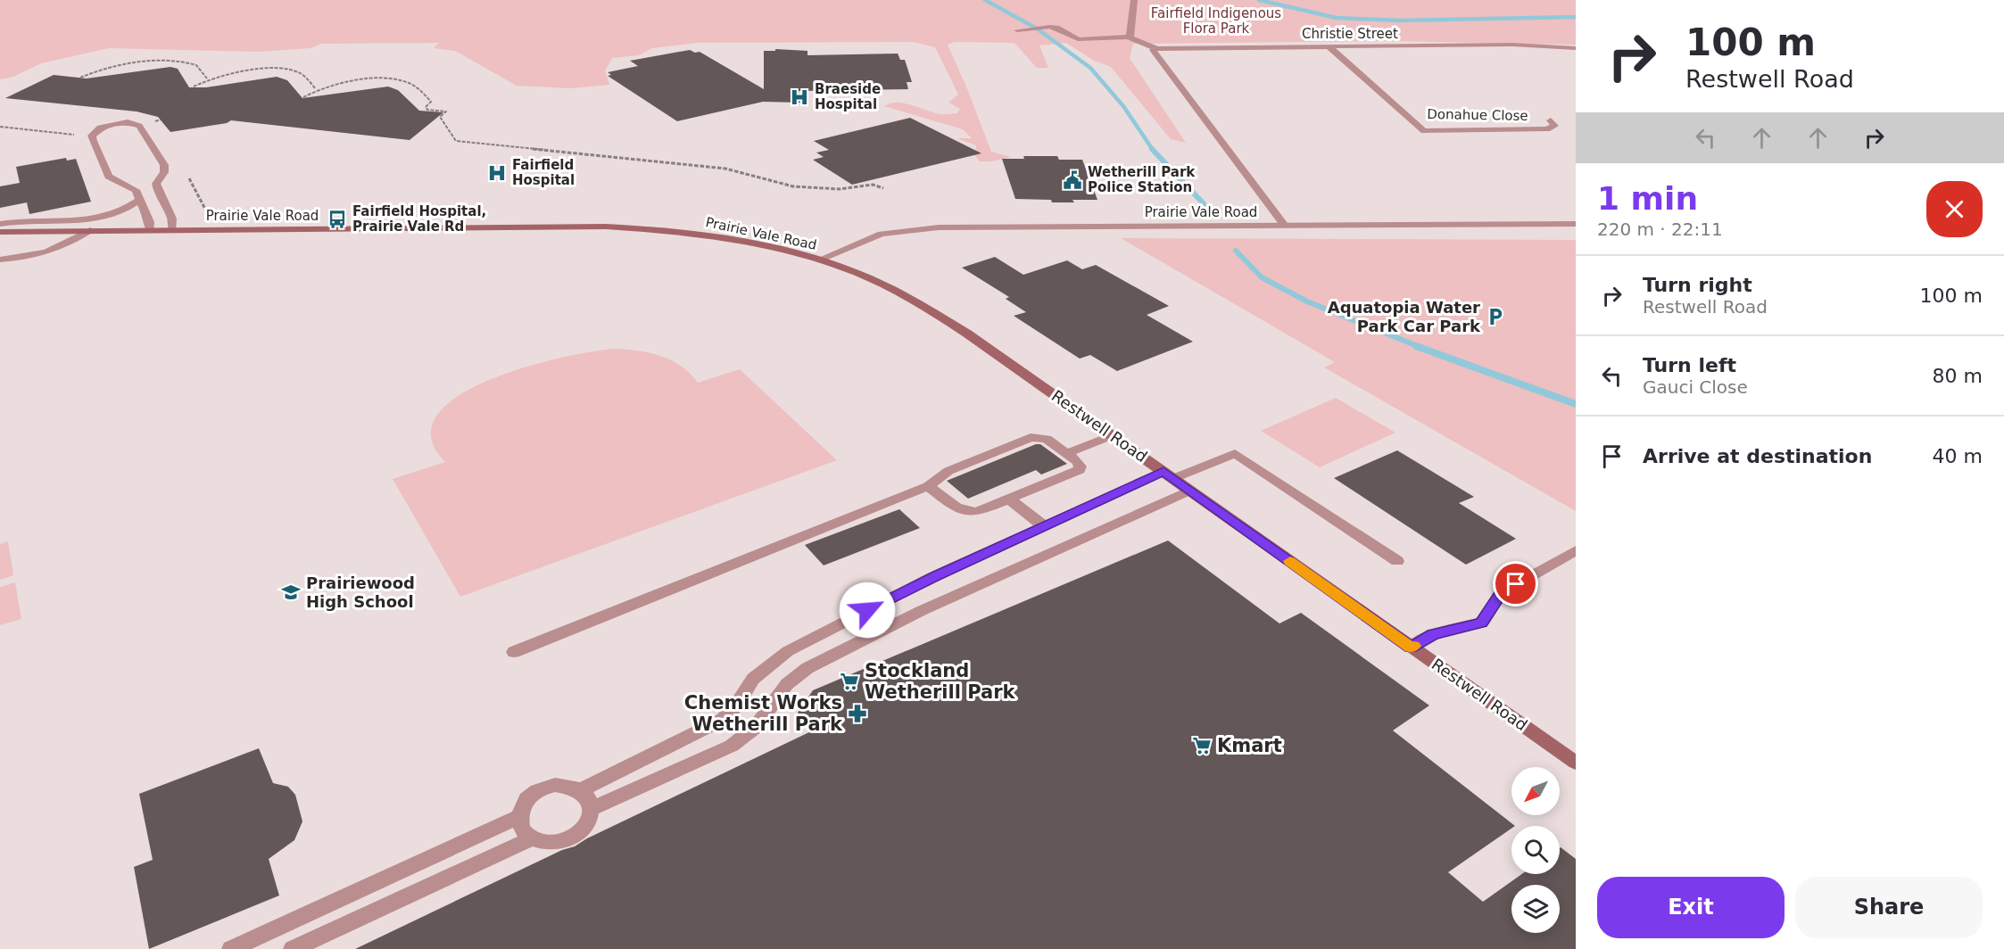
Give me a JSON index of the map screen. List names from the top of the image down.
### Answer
{
  "streets": {
    "main road": ["Prairie Vale Road", "Restwell Road"],
    "street": ["Christie Street", "Donahue Close"]
  },
  "crossings": [
    ["Christie Street", "Donahue Close"],
    ["Prairie Vale Road", "Restwell Road"]
  ],
  "parks": ["Fairfield Indigenous Flora Park"],
  "places": {
    "hospital": ["Braeside Hospital", "Fairfield Hospital"],
    "public building": ["Wetherill Park Police Station"],
    "bus stop": ["Fairfield Hospital, Prairie Vale Rd"],
    "parking": ["Aquatopia Water Park Car Park"],
    "school or university": ["Prairiewood High School"],
    "supermarket": ["Stockland Wetherill Park", "Kmart"],
    "pharmacy": ["Chemist Works Wetherill Park"]
  },
  "north": "bottom left",
  "page": {
    "turn": ["100 m", "Restwell Road"],
    "heading": ["1 min", "220 m · 22:11"],
    "list": [
      {
        "name": "Turn right",
        "note": "Restwell Road",
        "value": "100 m"
      },
      {
        "name": "Turn left",
        "note": "Gauci Close",
        "value": "80 m"
      },
      {
        "name": "Arrive at destination",
        "value": "40 m"
      }
    ],
    "buttons": ["Exit", "Share"]
  }
}
